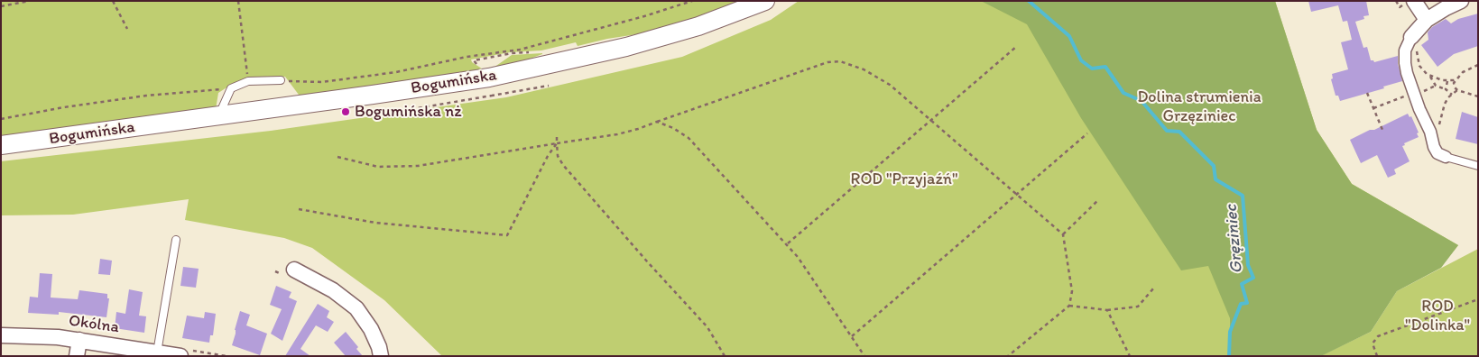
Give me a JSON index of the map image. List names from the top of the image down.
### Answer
{
  "streets": {
    "street": ["Bogumińska", "Okólna"]
  },
  "water": ["Gręziniec"],
  "parks": ["Dolina strumienia Grzęziniec", "ROD \"Przyjaźń\"", "ROD \"Dolinka\""],
  "places": ["Bogumińska nż"]
}
